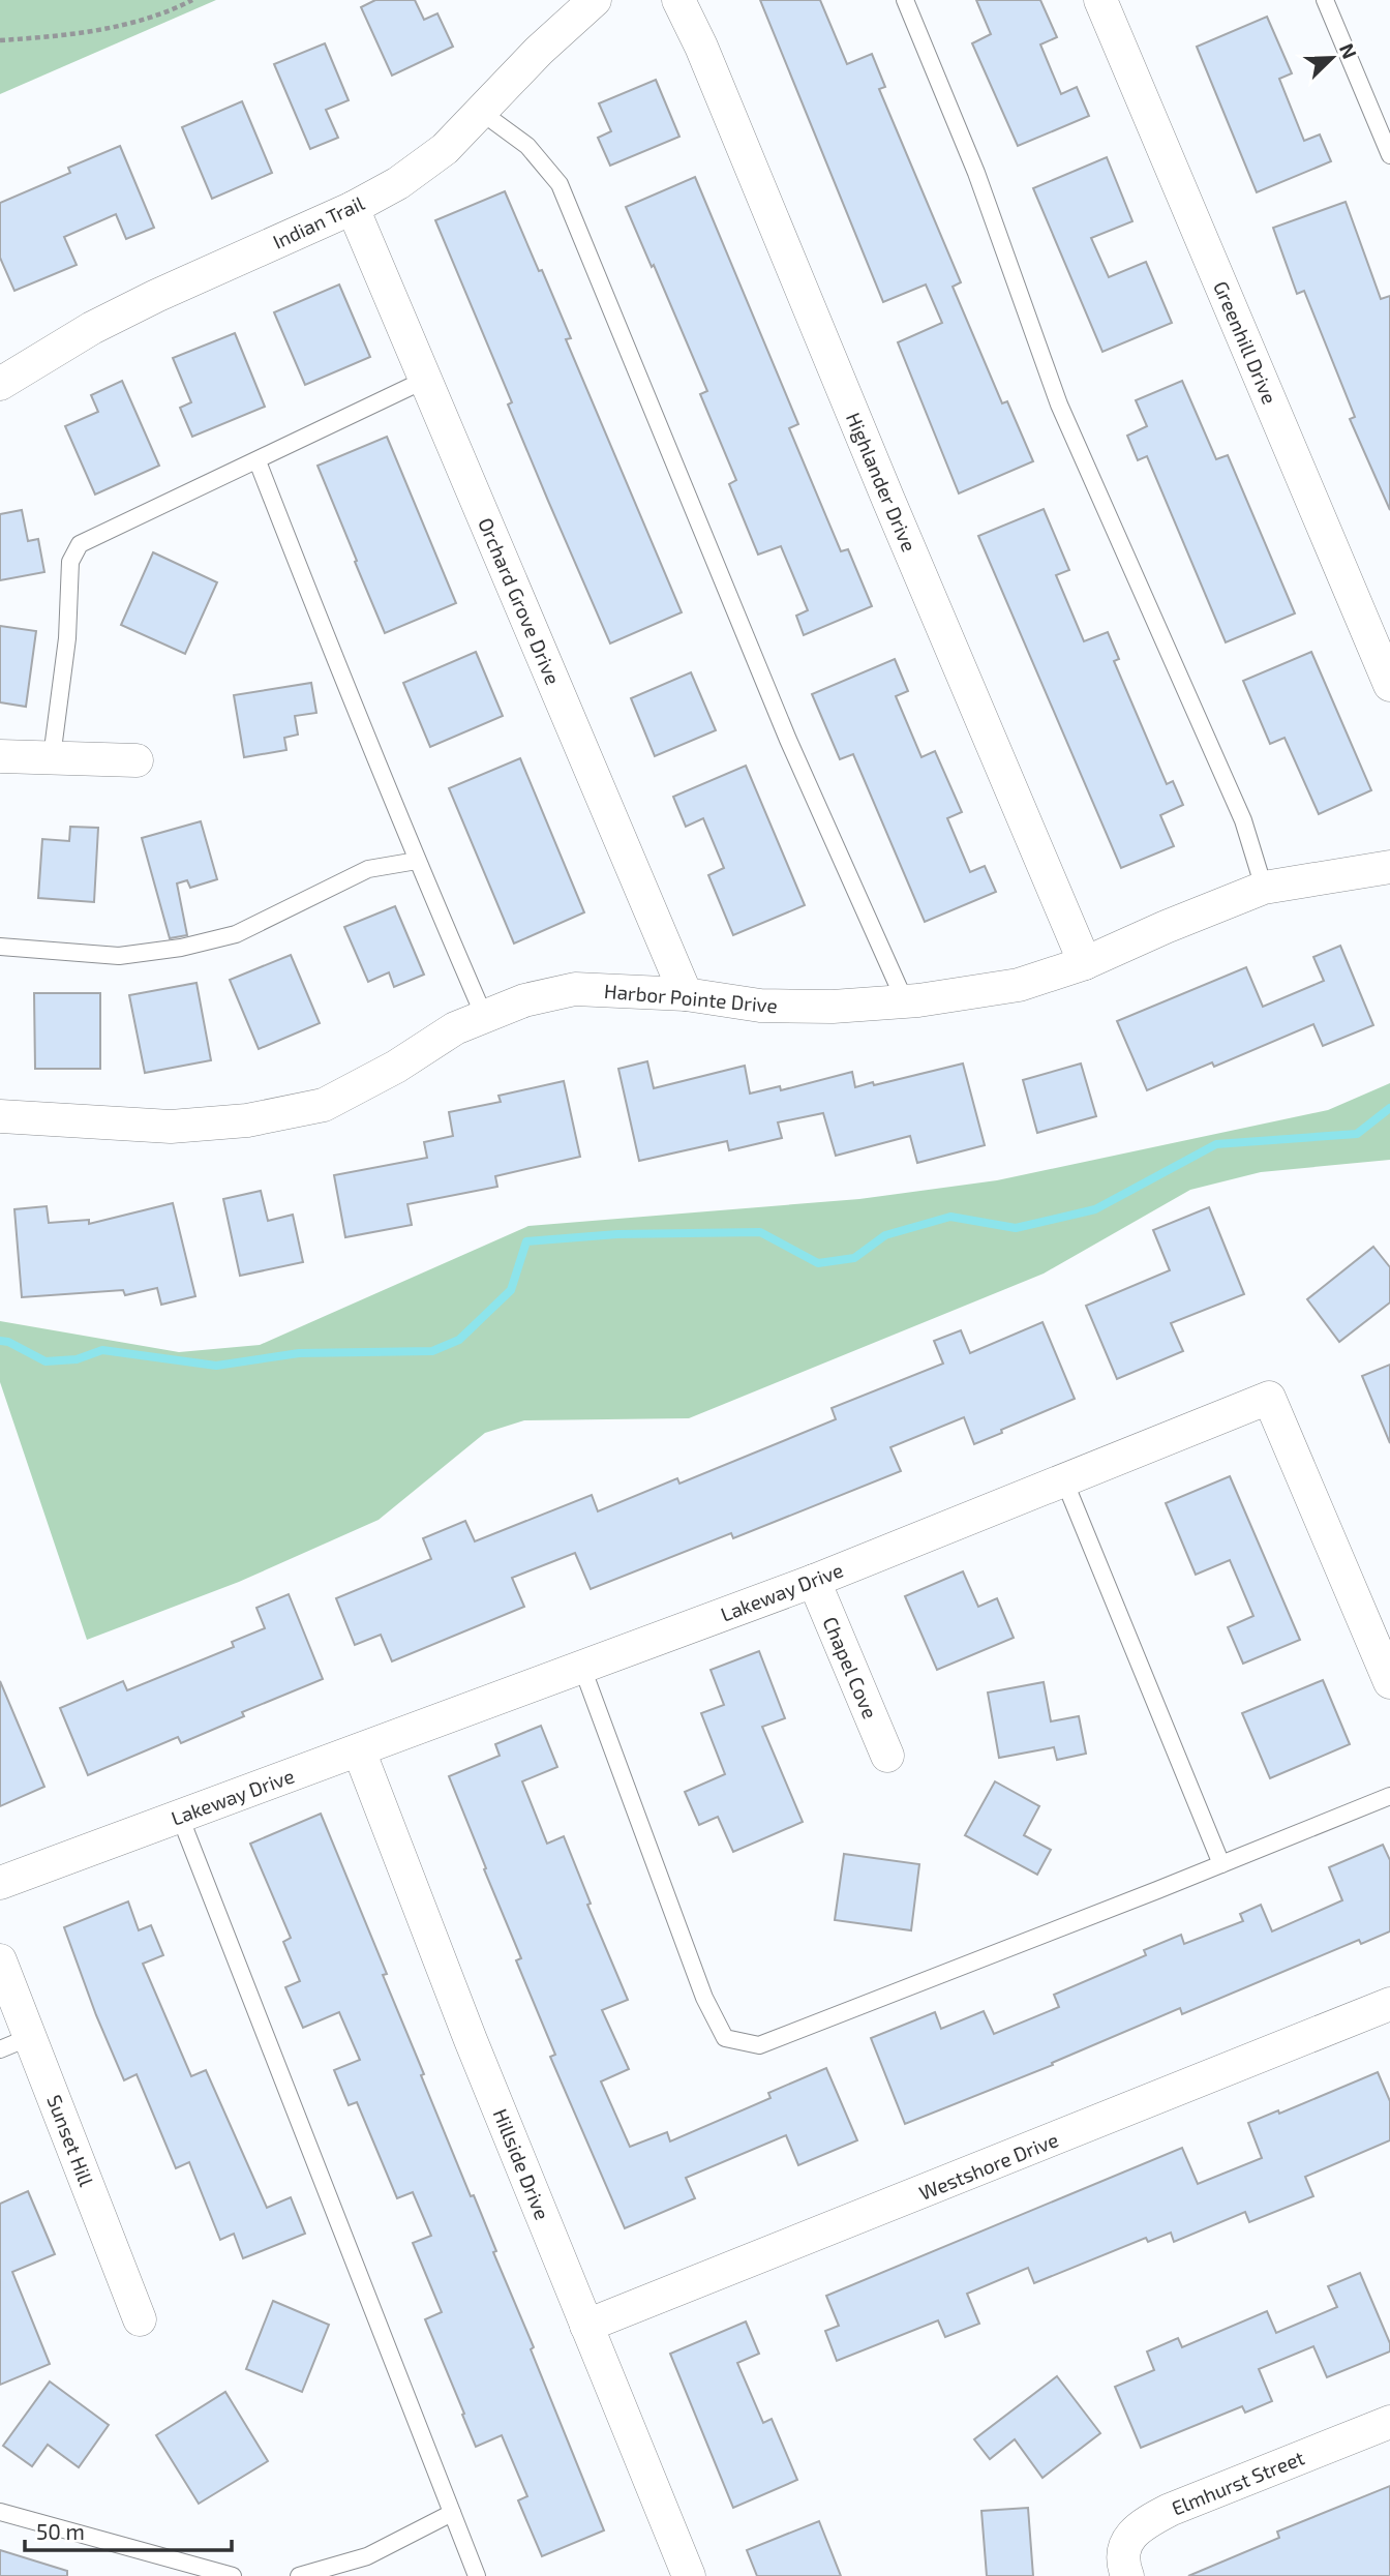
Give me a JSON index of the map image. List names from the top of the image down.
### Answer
{
  "streets": {
    "street": [
      "Indian Trail",
      "Greenhill Drive",
      "Highlander Drive",
      "Orchard Grove Drive",
      "Harbor Pointe Drive",
      "Lakeway Drive",
      "Chapel Cove",
      "Sunset Hill",
      "Hillside Drive",
      "Westshore Drive",
      "Elmhurst Street"
    ]
  },
  "crossings": [
    ["Indian Trail", "Orchard Grove Drive"],
    ["Highlander Drive", "Harbor Pointe Drive"],
    ["Orchard Grove Drive", "Harbor Pointe Drive"],
    ["Lakeway Drive", "Chapel Cove"],
    ["Lakeway Drive", "Hillside Drive"],
    ["Hillside Drive", "Westshore Drive"]
  ],
  "scale_bar": "50 m",
  "north": "top right"
}
